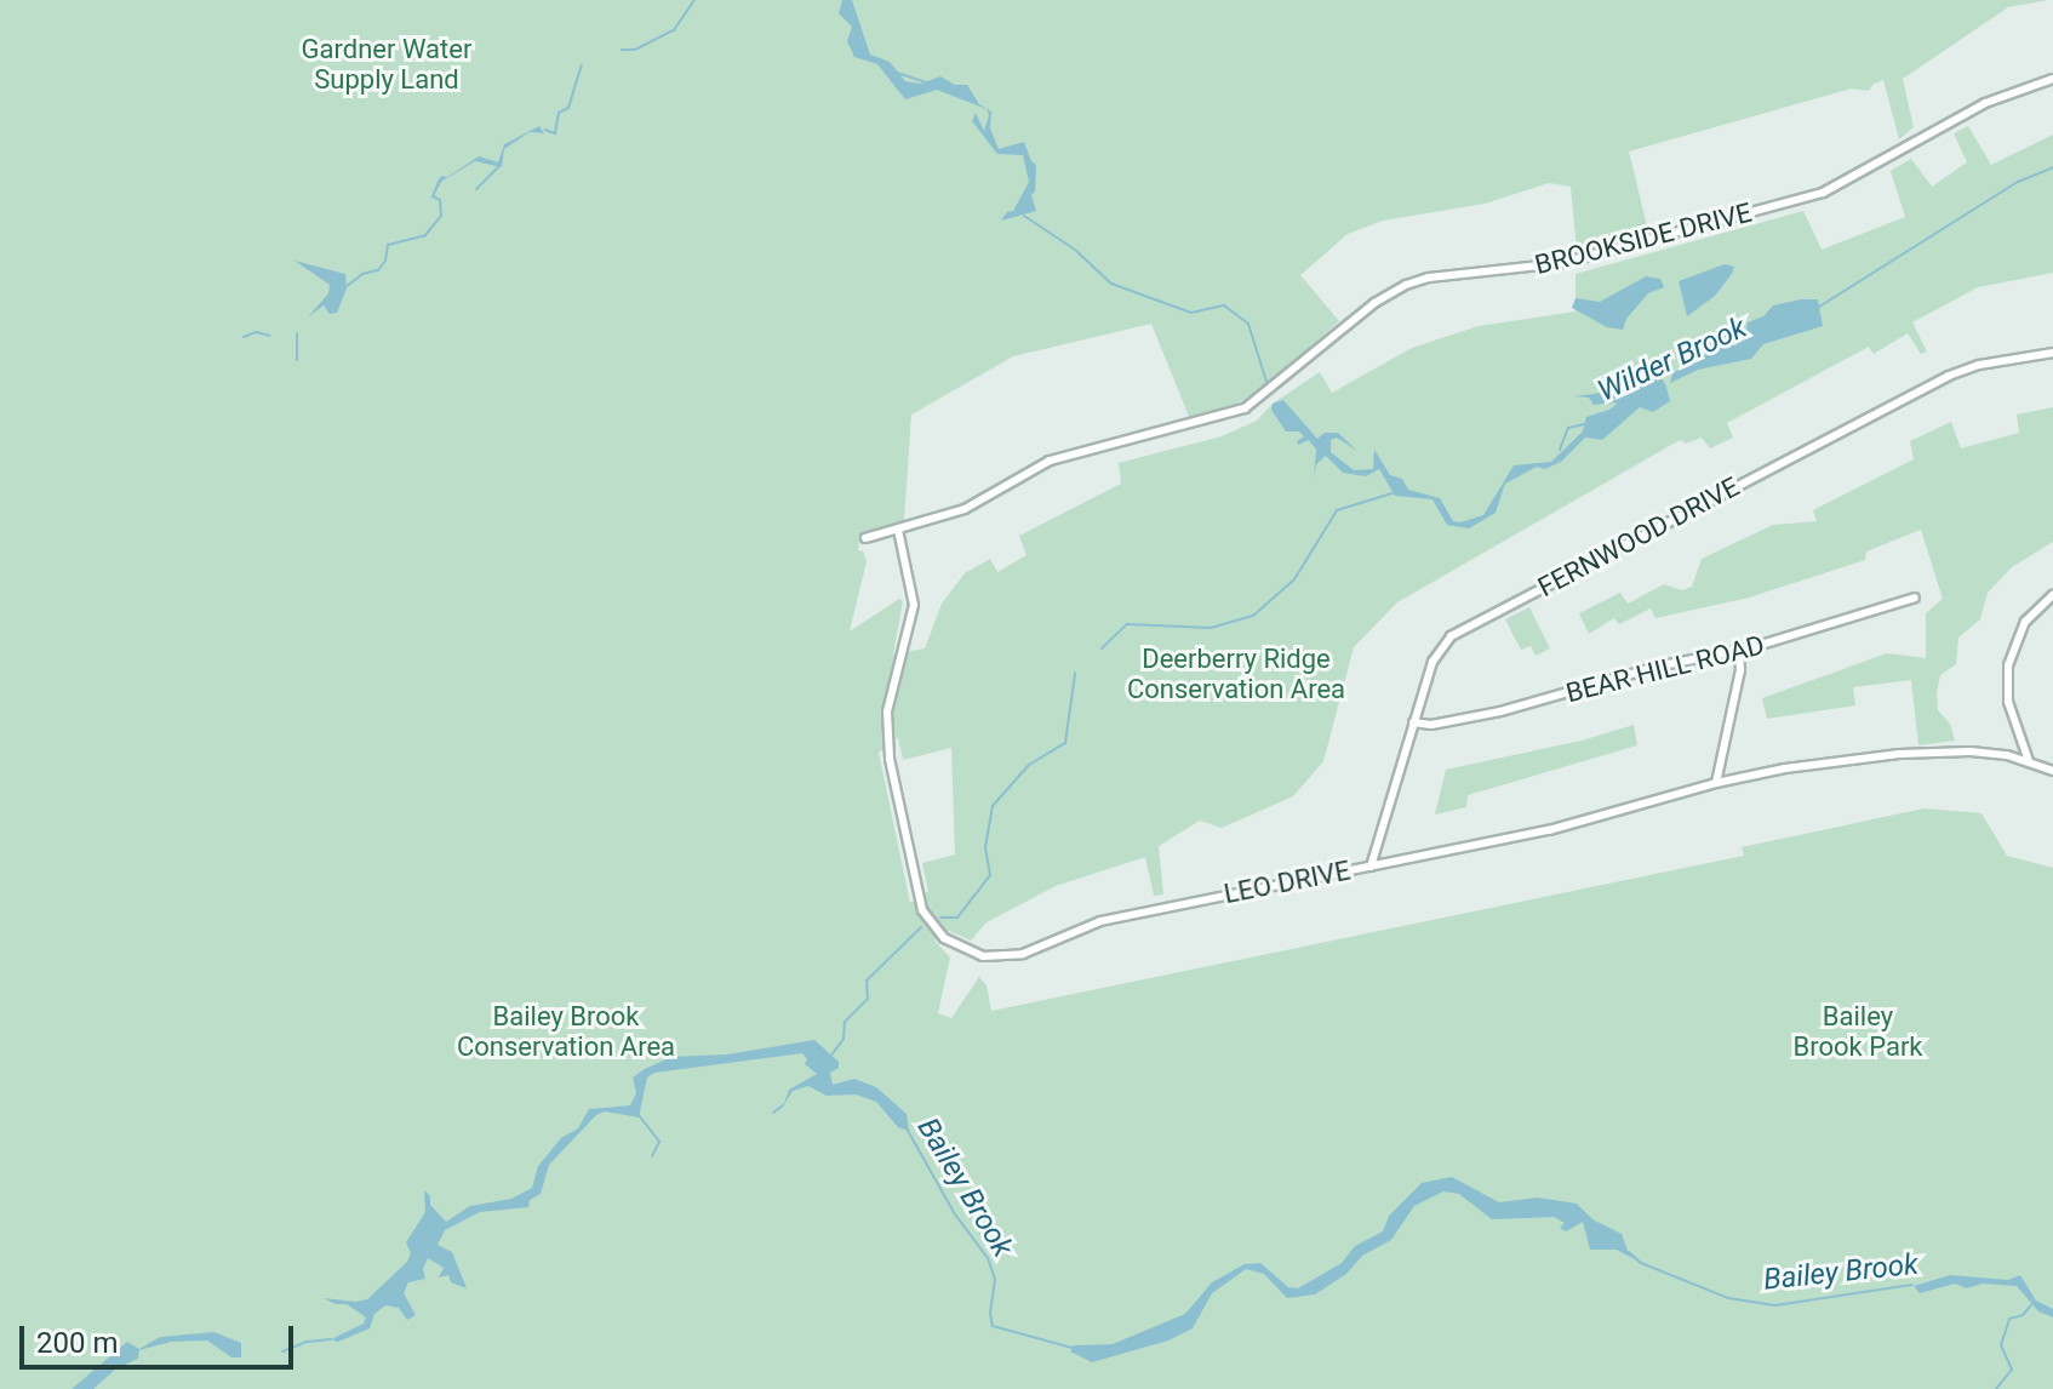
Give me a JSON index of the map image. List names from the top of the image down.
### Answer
{
  "streets": {
    "street": [
      "BROOKSIDE DRIVE",
      "FERNWOOD DRIVE",
      "BEAR HILL ROAD",
      "LEO DRIVE"
    ]
  },
  "crossings": [
    ["BROOKSIDE DRIVE", "LEO DRIVE"],
    ["FERNWOOD DRIVE", "BEAR HILL ROAD"],
    ["FERNWOOD DRIVE", "LEO DRIVE"]
  ],
  "water": ["Wilder Brook", "Bailey Brook"],
  "parks": [
    "Gardner Water Supply Land",
    "Deerberry Ridge Conservation Area",
    "Bailey Brook Conservation Area",
    "Bailey Brook Park"
  ],
  "scale_bar": "200 m"
}
